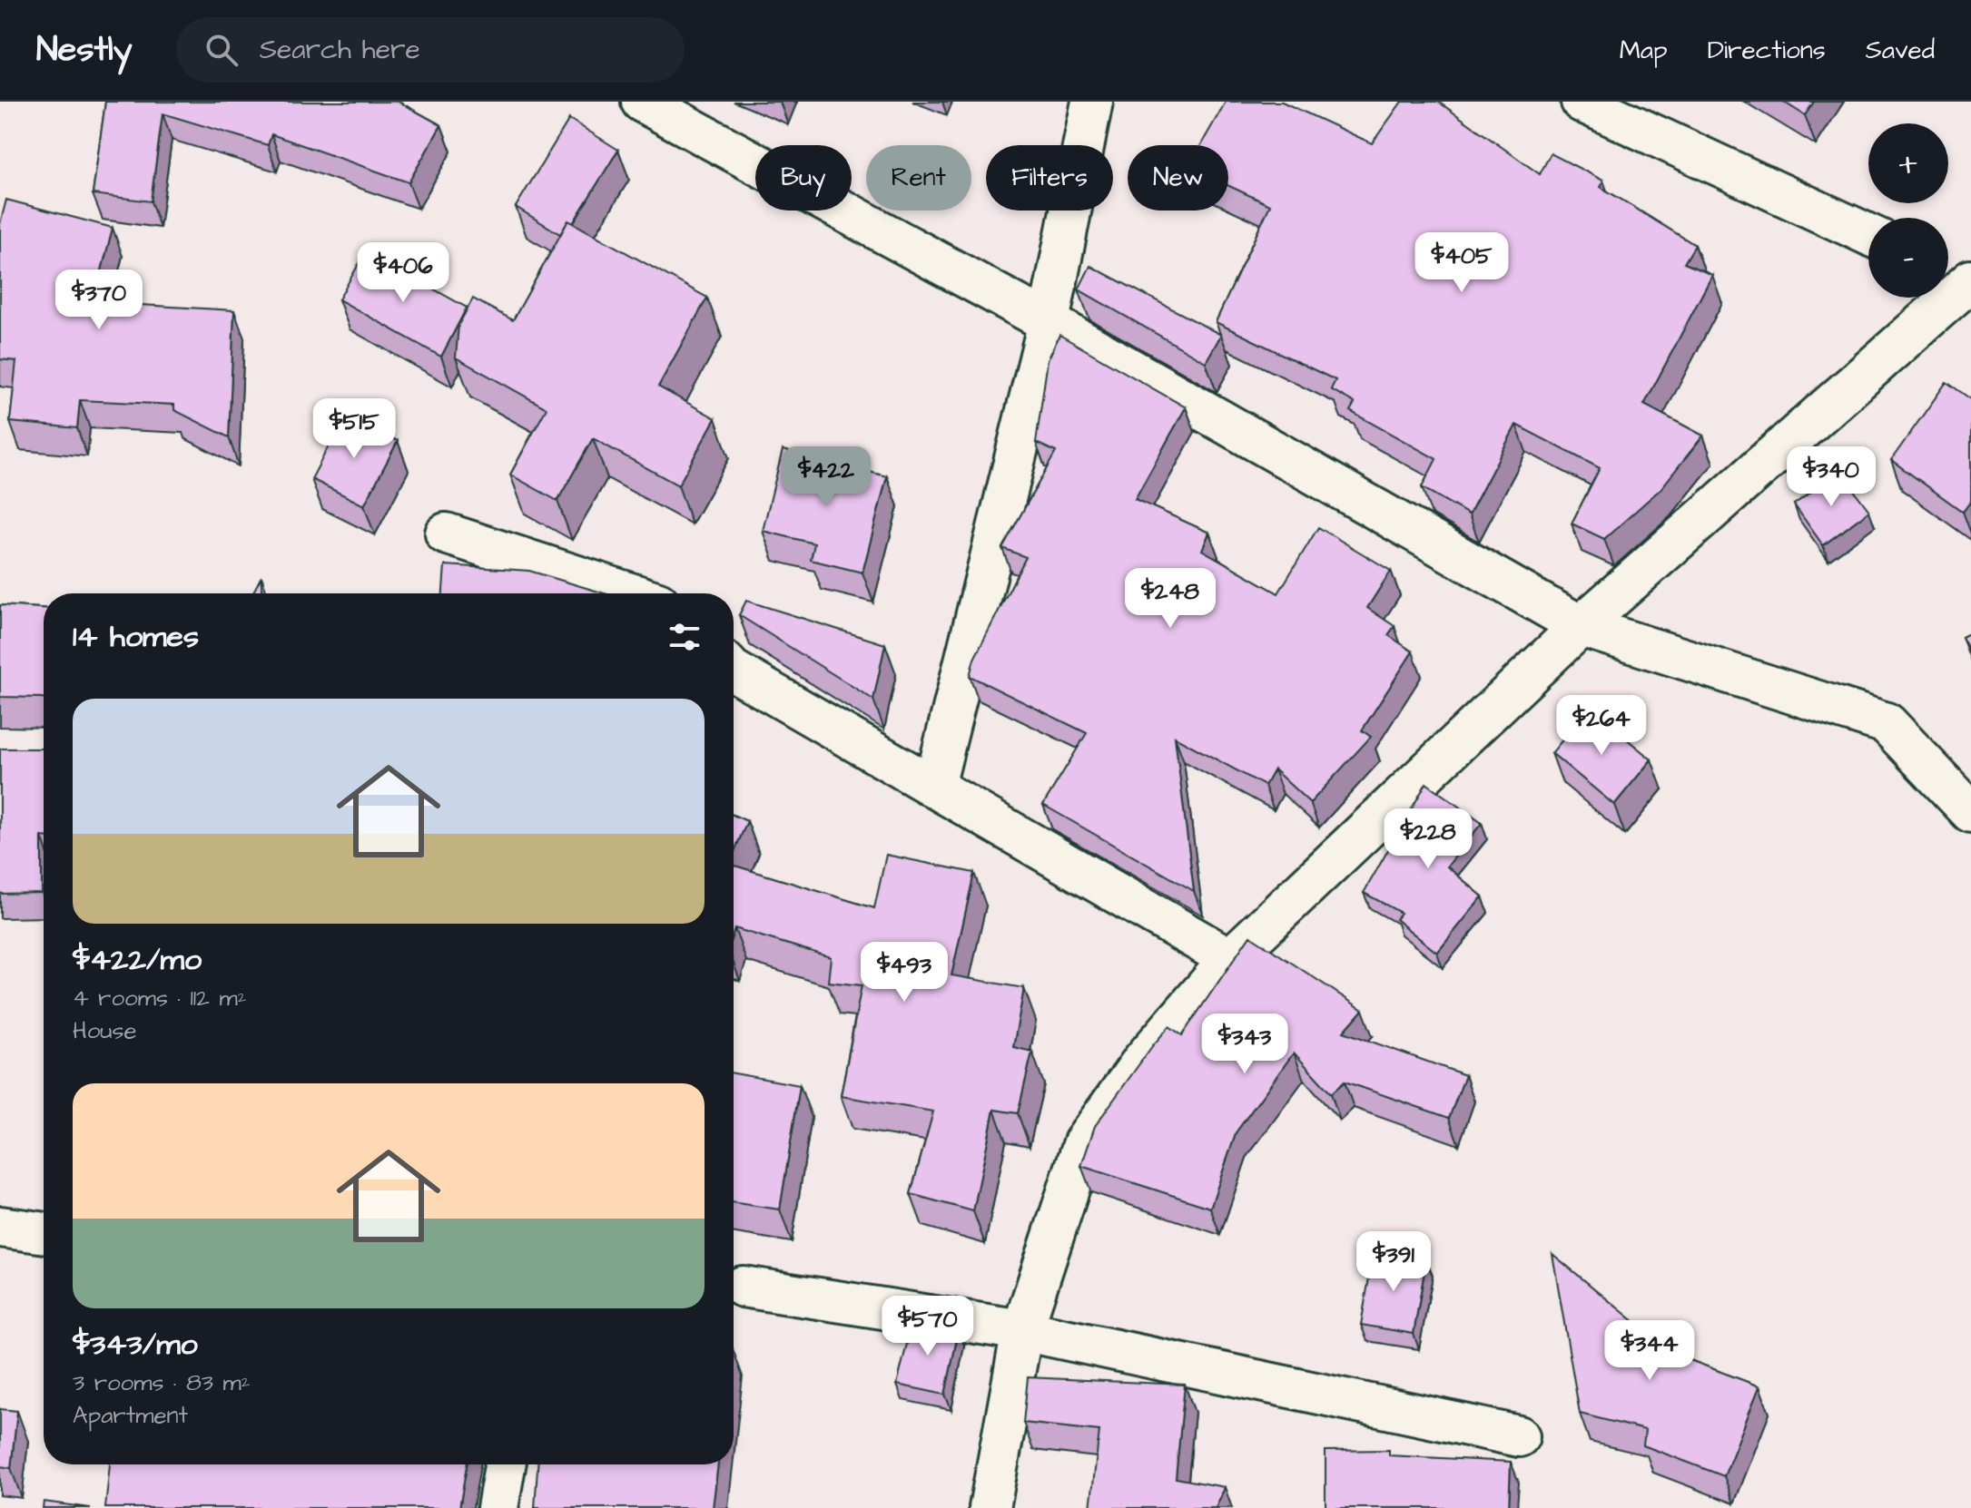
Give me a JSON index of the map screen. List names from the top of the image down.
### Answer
{
  "page": {
    "header": "Nestly",
    "search": "Search here",
    "nav": ["Map", "Directions", "Saved"],
    "map_buttons": ["+", "−"],
    "chip": [
      "Buy",
      "Rent",
      "Filters",
      "New"
    ],
    "price": [
      "$405",
      "$406",
      "$370",
      "$515",
      "$422",
      "$340",
      "$248",
      "$264",
      "$228",
      "$493",
      "$343",
      "$391",
      "$570",
      "$344"
    ],
    "heading": "14 homes",
    "list": [
      {
        "name": "$422/mo",
        "note": "4 rooms · 112 m² · House"
      },
      {
        "name": "$343/mo",
        "note": "3 rooms · 83 m² · Apartment"
      }
    ]
  }
}
